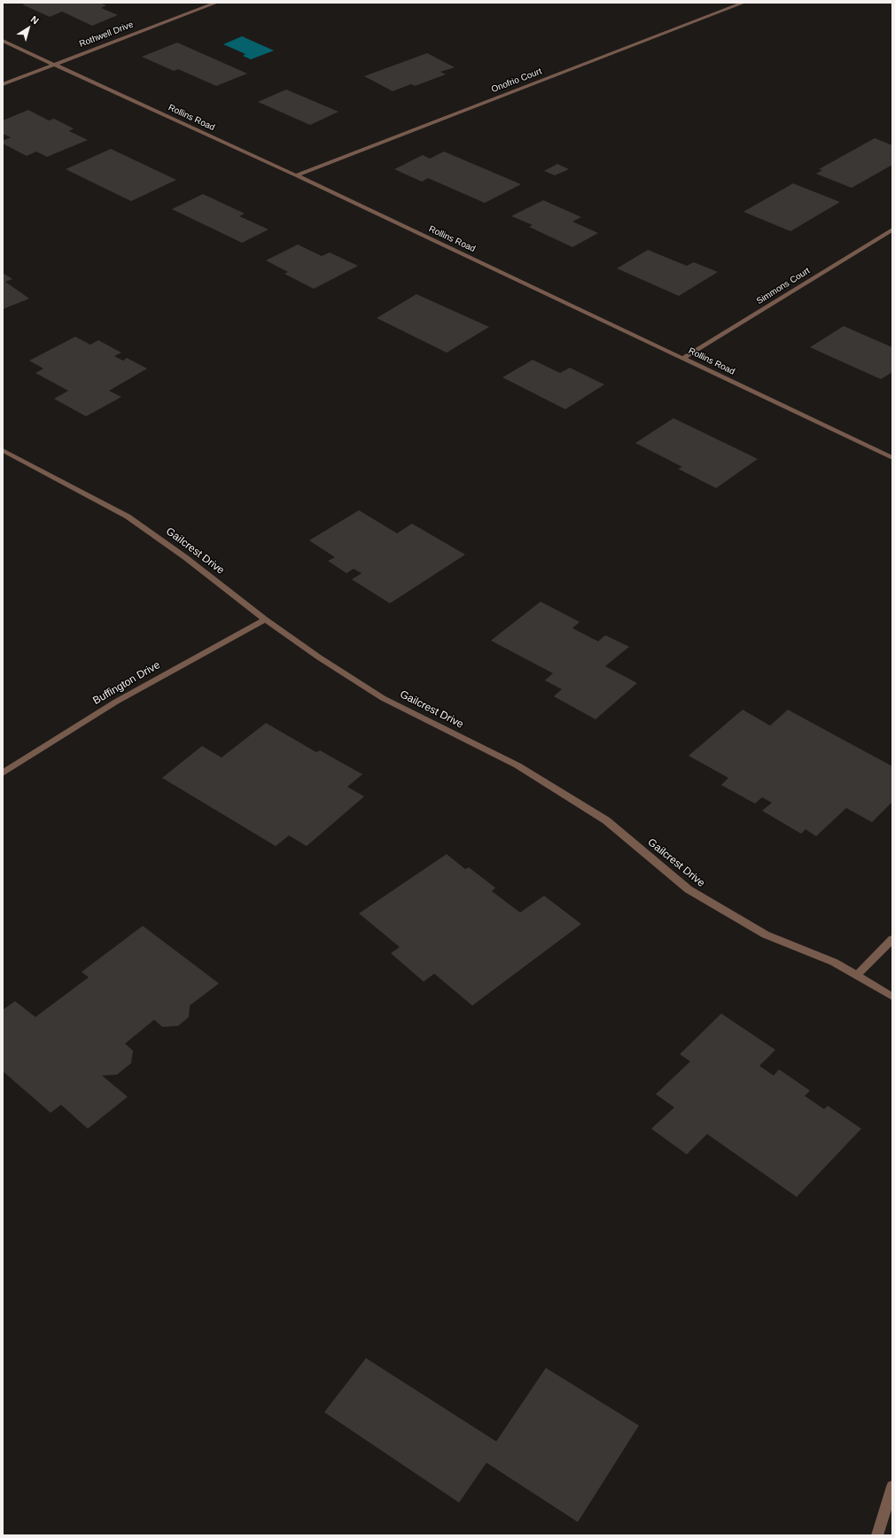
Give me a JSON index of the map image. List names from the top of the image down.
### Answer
{
  "streets": {
    "street": [
      "Rothwell Drive",
      "Onofrio Court",
      "Rollins Road",
      "Simmons Court",
      "Gailcrest Drive",
      "Buffington Drive"
    ]
  },
  "crossings": [
    ["Rothwell Drive", "Rollins Road"],
    ["Onofrio Court", "Rollins Road"],
    ["Rollins Road", "Simmons Court"],
    ["Gailcrest Drive", "Buffington Drive"]
  ],
  "north": "top right"
}
